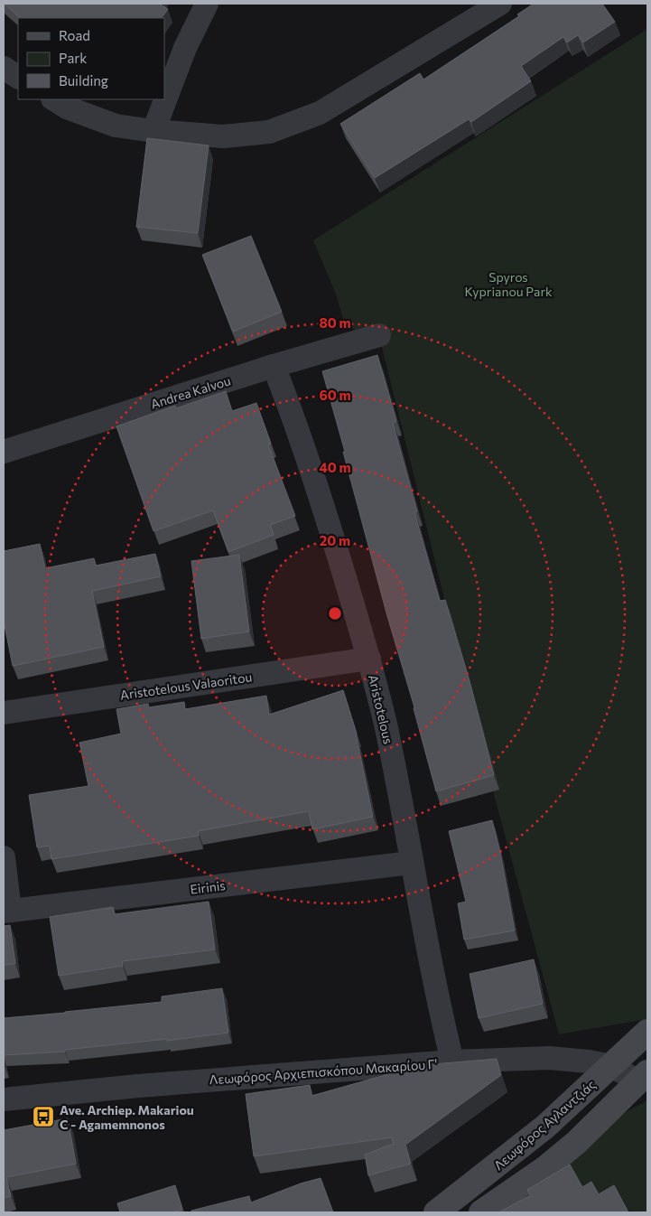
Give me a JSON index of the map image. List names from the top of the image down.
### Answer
{
  "streets": {
    "main road": ["Λεωφόρος Αγλαντζιάς"],
    "street": [
      "Andrea Kalvou",
      "Aristotelous Valaoritou",
      "Aristotelous",
      "Eirinis",
      "Λεωφόρος Αρχιεπισκόπου Μακαρίου Γ'"
    ]
  },
  "crossings": [
    ["Andrea Kalvou", "Aristotelous"],
    ["Aristotelous Valaoritou", "Aristotelous"],
    ["Aristotelous", "Eirinis"],
    ["Aristotelous", "Λεωφόρος Αρχιεπισκόπου Μακαρίου Γ'"],
    ["Λεωφόρος Αρχιεπισκόπου Μακαρίου Γ'", "Λεωφόρος Αγλαντζιάς"]
  ],
  "parks": ["Spyros Kyprianou Park"],
  "places": {
    "bus stop": ["Ave. Archiep. Makariou C - Agamemnonos"]
  },
  "legend": ["Road", "Park", "Building"],
  "rings": [
    "80 m",
    "60 m",
    "40 m",
    "20 m"
  ]
}
